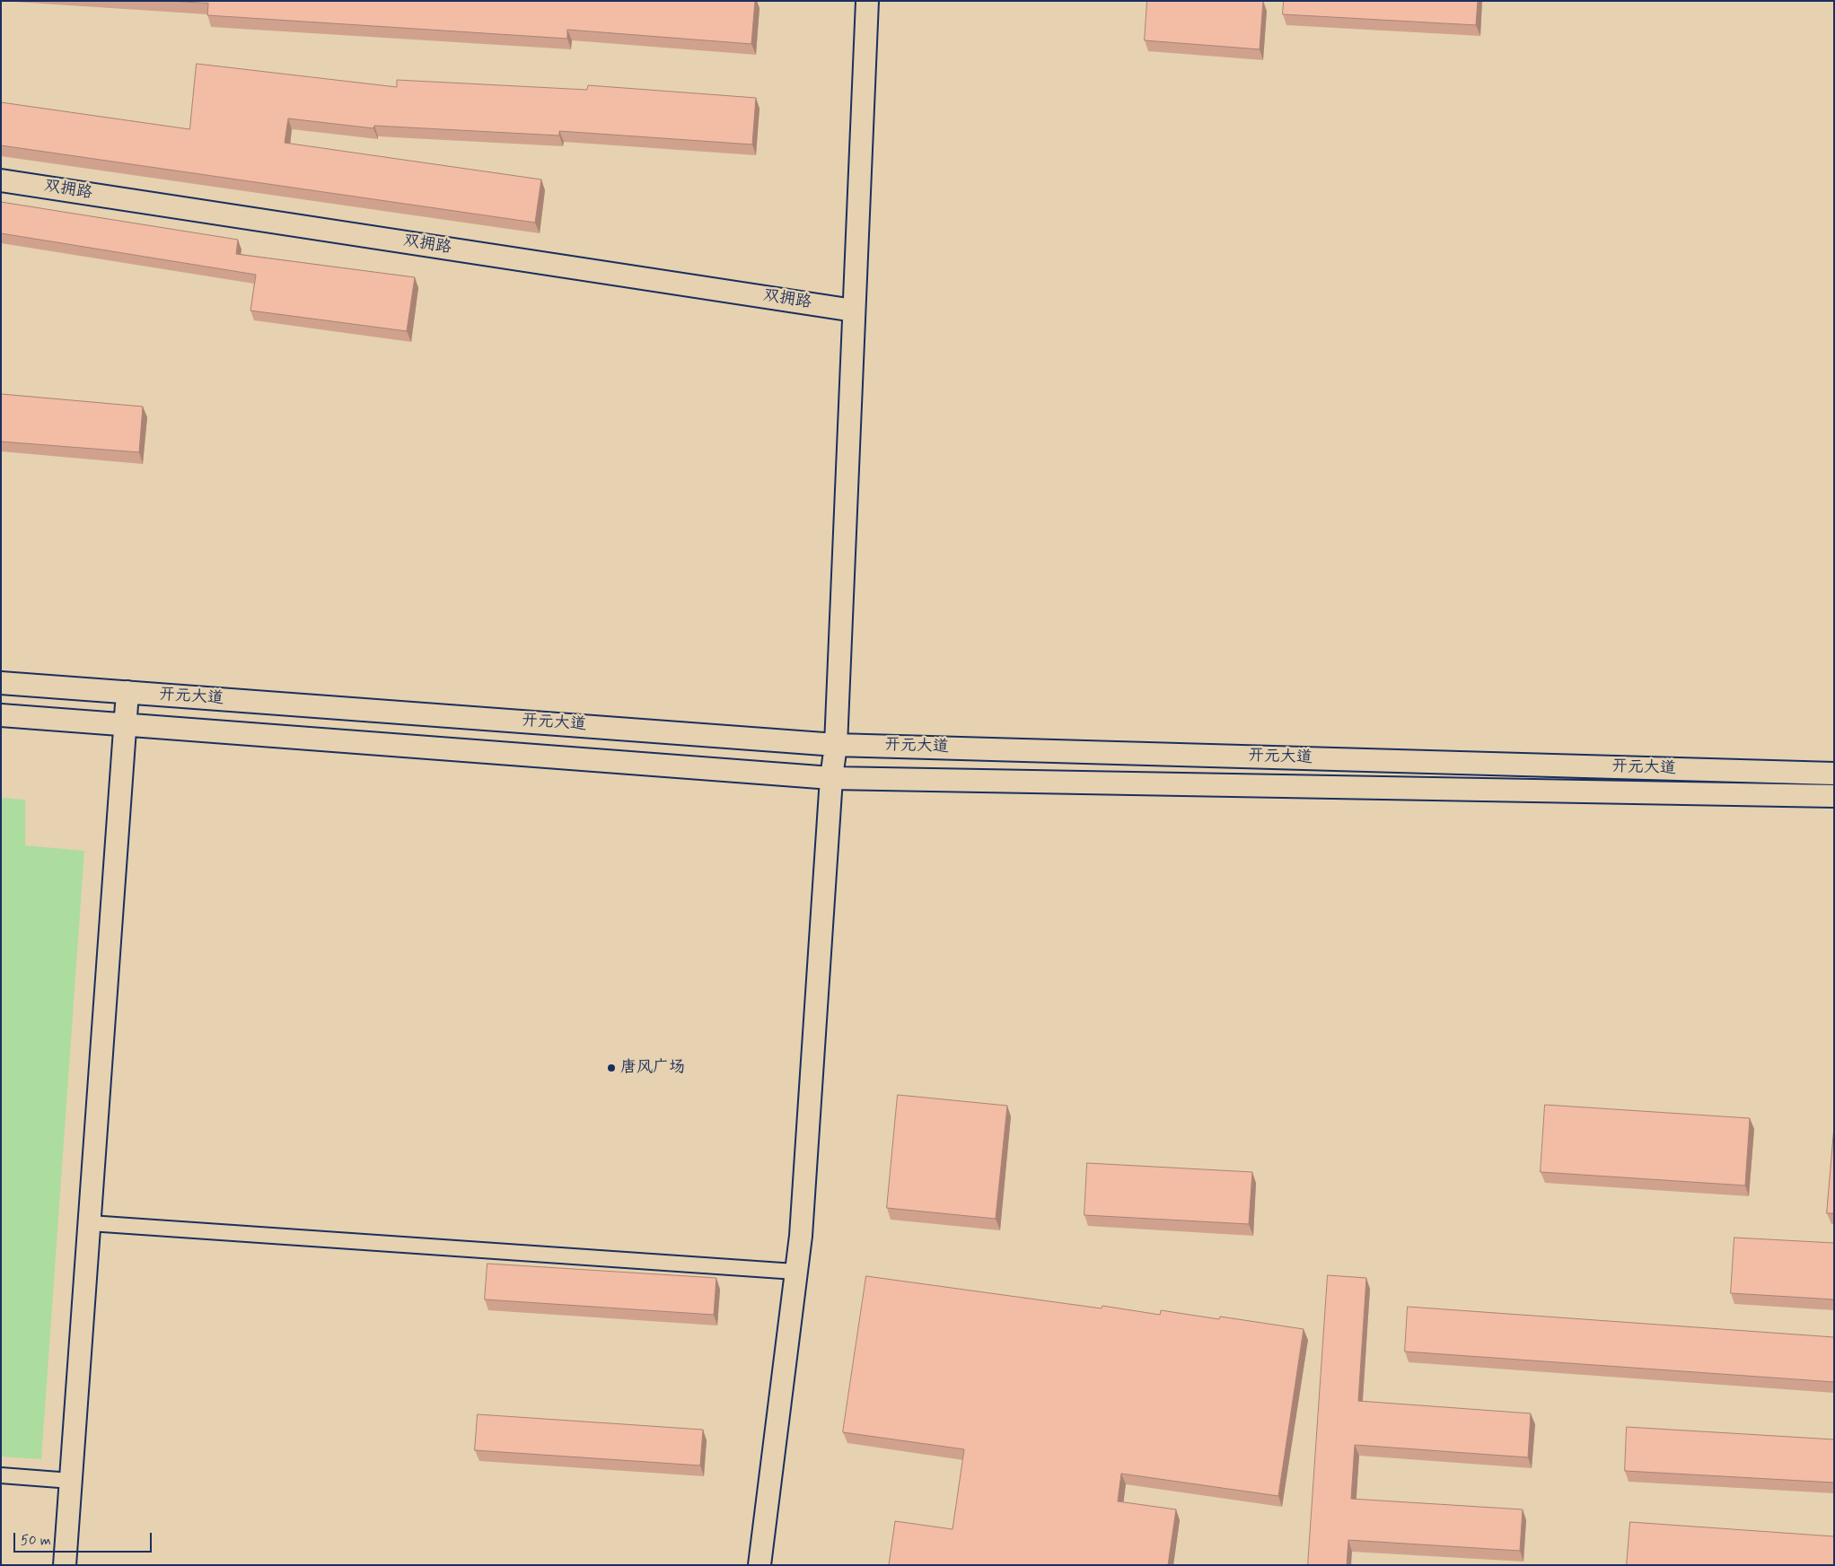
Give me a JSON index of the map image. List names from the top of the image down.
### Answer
{
  "streets": {
    "main road": ["双拥路", "开元大道"]
  },
  "places": ["唐风广场"],
  "scale_bar": "50 m"
}
